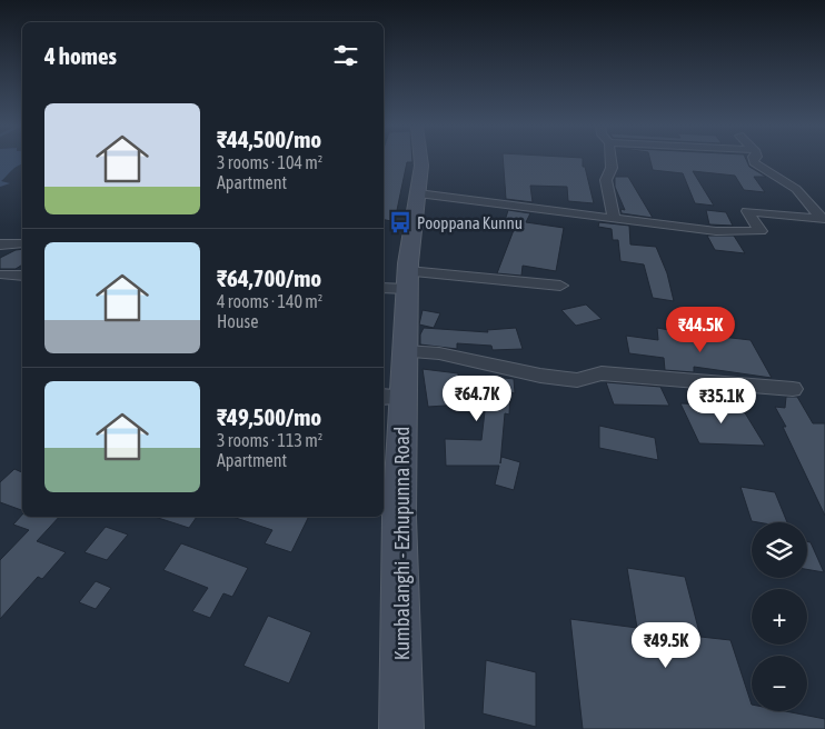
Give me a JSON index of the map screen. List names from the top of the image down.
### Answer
{
  "streets": {
    "main road": ["Kumbalanghi - Ezhupunna Road"]
  },
  "places": {
    "bus stop": ["Pooppana Kunnu"]
  },
  "page": {
    "heading": "4 homes",
    "list": [
      {
        "name": "₹44,500/mo",
        "note": "3 rooms · 104 m² · Apartment"
      },
      {
        "name": "₹64,700/mo",
        "note": "4 rooms · 140 m² · House"
      },
      {
        "name": "₹49,500/mo",
        "note": "3 rooms · 113 m² · Apartment"
      }
    ],
    "price": [
      "₹44.5K",
      "₹64.7K",
      "₹35.1K",
      "₹49.5K"
    ],
    "map_buttons": ["+", "−"]
  }
}
